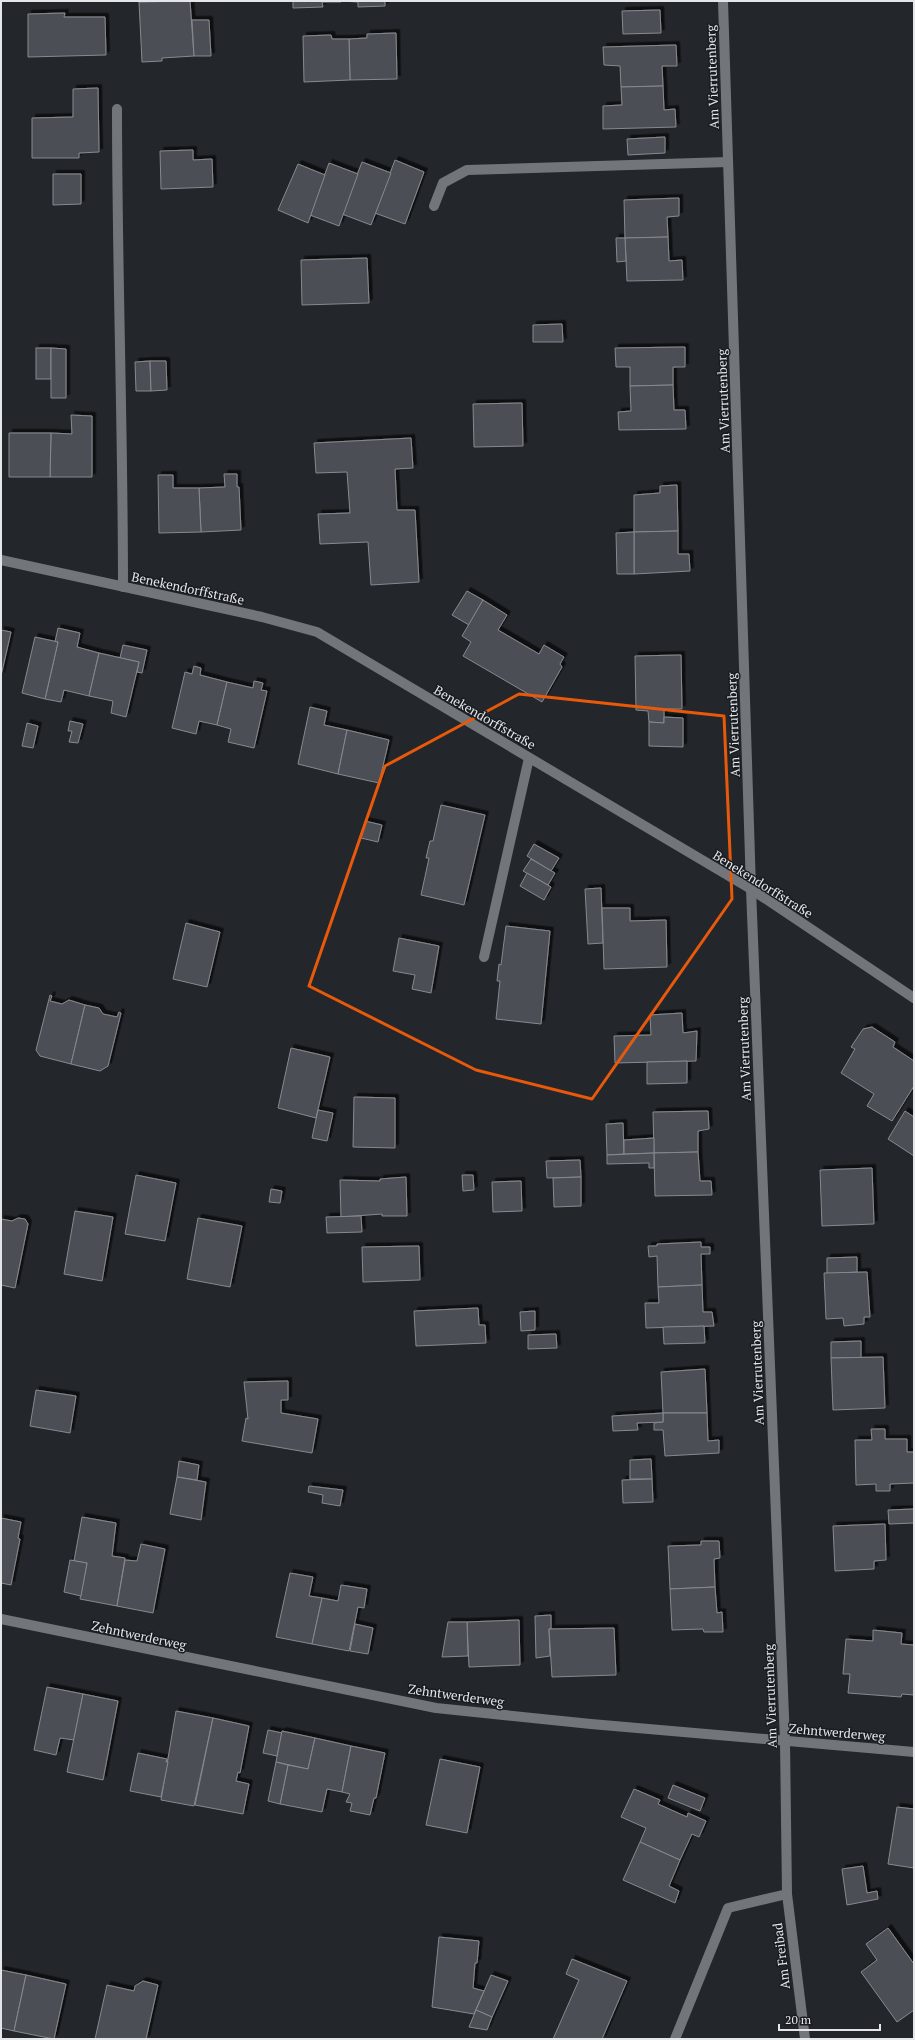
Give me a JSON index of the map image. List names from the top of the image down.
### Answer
{
  "streets": {
    "street": [
      "Am Vierrutenberg",
      "Benekendorffstraße",
      "Zehntwerderweg",
      "Am Freibad"
    ]
  },
  "crossings": [
    ["Am Vierrutenberg", "Benekendorffstraße"],
    ["Am Vierrutenberg", "Zehntwerderweg"],
    ["Am Vierrutenberg", "Am Freibad"]
  ],
  "scale_bar": "20 m"
}
